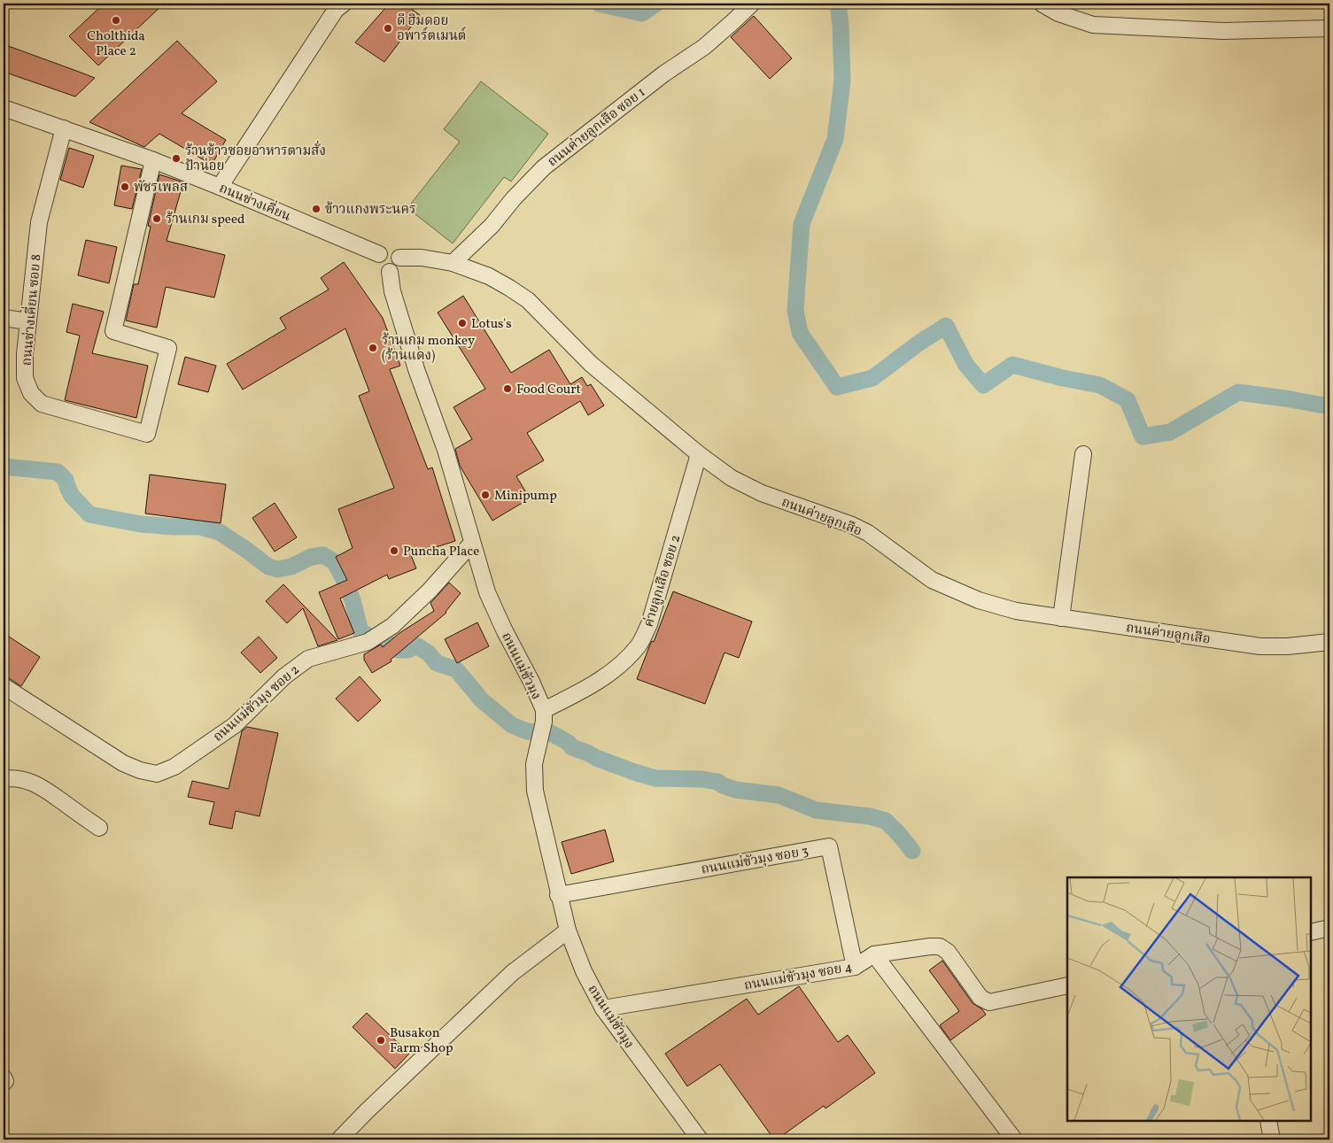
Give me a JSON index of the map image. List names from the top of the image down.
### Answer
{
  "streets": {
    "street": [
      "ถนนค่ายลูกเสือ ซอย 1",
      "ถนนช่างเคี่ยน",
      "ถนนช่างเคี่ยน ซอย 8",
      "ถนนค่ายลูกเสือ",
      "ค่ายลูกเสือ ซอย 2",
      "ถนนแม่ขัวมุง",
      "ถนนแม่ขัวมุง ซอย 2",
      "ถนนแม่ขัวมุง ซอย 3",
      "ถนนแม่ขัวมุง ซอย 4"
    ]
  },
  "crossings": [
    ["ถนนค่ายลูกเสือ ซอย 1", "ถนนค่ายลูกเสือ"],
    ["ถนนช่างเคี่ยน", "ถนนช่างเคี่ยน ซอย 8"],
    ["ถนนช่างเคี่ยน", "ถนนค่ายลูกเสือ"],
    ["ถนนช่างเคี่ยน", "ถนนแม่ขัวมุง"],
    ["ถนนค่ายลูกเสือ", "ค่ายลูกเสือ ซอย 2"],
    ["ถนนค่ายลูกเสือ", "ถนนแม่ขัวมุง"],
    ["ค่ายลูกเสือ ซอย 2", "ถนนแม่ขัวมุง"],
    ["ถนนแม่ขัวมุง", "ถนนแม่ขัวมุง ซอย 2"],
    ["ถนนแม่ขัวมุง", "ถนนแม่ขัวมุง ซอย 3"],
    ["ถนนแม่ขัวมุง", "ถนนแม่ขัวมุง ซอย 4"],
    ["ถนนแม่ขัวมุง ซอย 3", "ถนนแม่ขัวมุง ซอย 4"]
  ],
  "places": [
    "Cholthida Place 2",
    "ดี ฮิมดอย อพาร์ตเมนต์",
    "ร้านข้าวซอยอาหารตามสั่ง ป้าน่อย",
    "พัชรเพลส",
    "ข้าวแกงพระนคร",
    "ร้านเกม speed",
    "Lotus's",
    "ร้านเกม monkey (ร้านแดง)",
    "Food Court",
    "Minipump",
    "Puncha Place",
    "Busakon Farm Shop"
  ]
}
